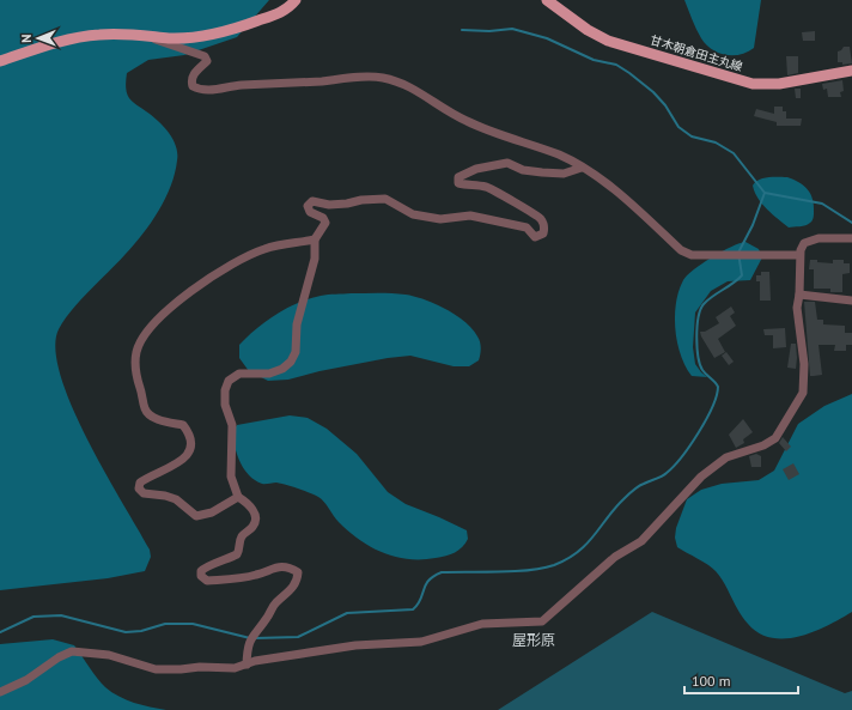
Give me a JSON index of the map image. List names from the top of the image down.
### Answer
{
  "streets": {
    "main road": ["甘木朝倉田主丸線"]
  },
  "districts": ["屋形原"],
  "scale_bar": "100 m",
  "north": "left"
}
